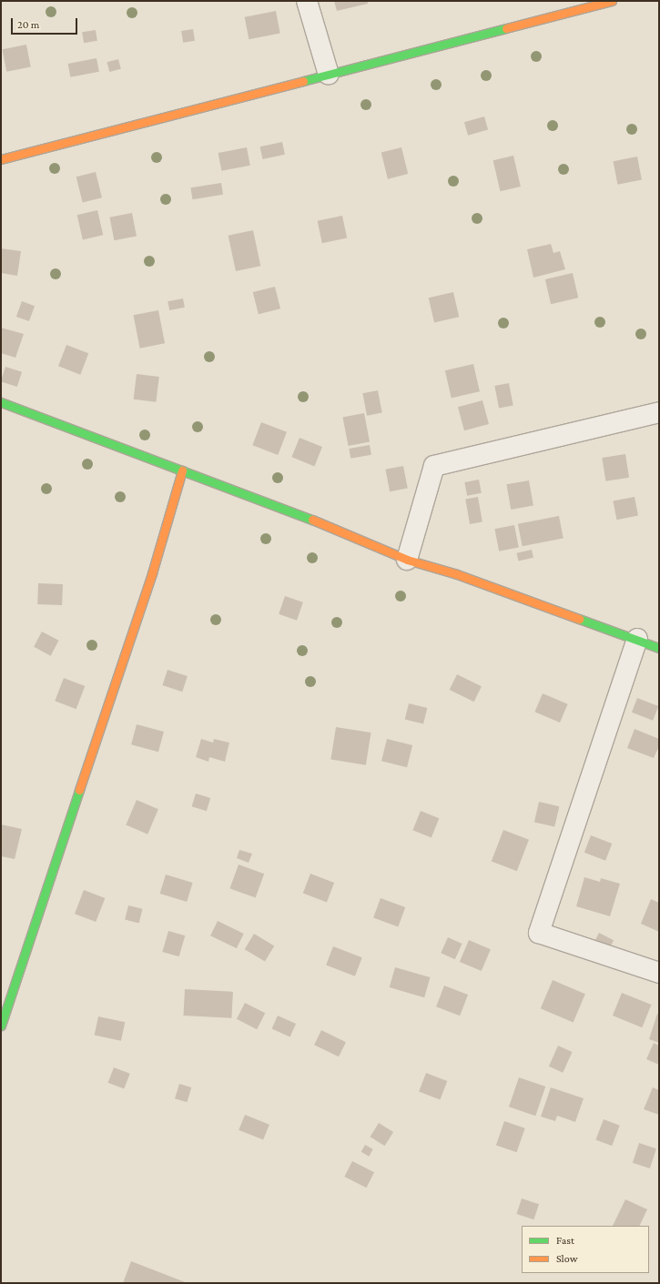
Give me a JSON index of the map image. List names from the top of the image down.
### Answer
{
  "legend": ["Fast", "Slow"],
  "scale_bar": "20 m"
}
